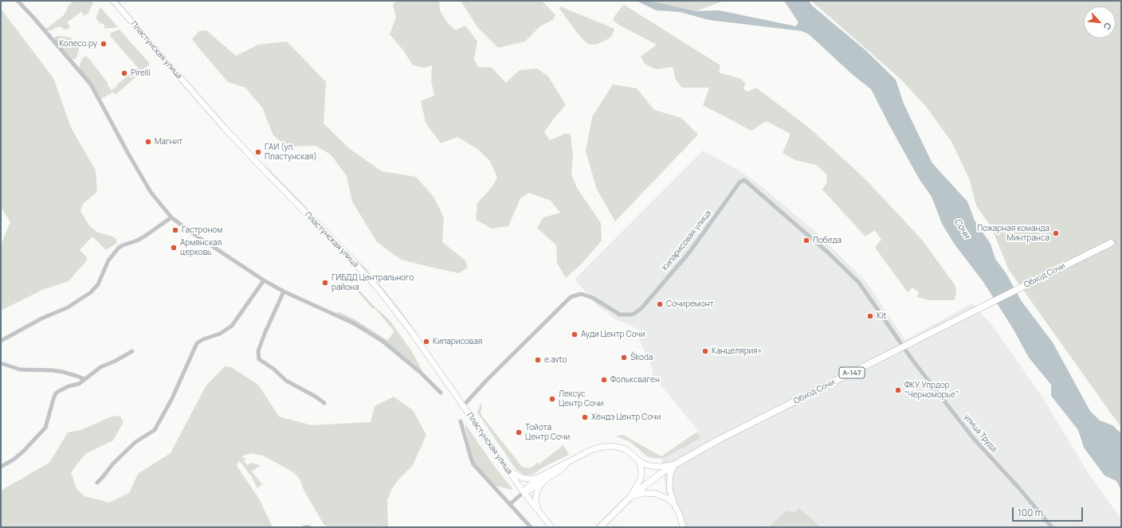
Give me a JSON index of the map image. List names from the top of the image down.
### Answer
{
  "streets": {
    "highway": ["Обход Сочи", "А-147"],
    "main road": ["Пластунская улица"],
    "street": ["Кипарисовая улица", "улица Труда"]
  },
  "crossings": [
    ["Пластунская улица", "Кипарисовая улица"],
    ["Пластунская улица", "А-147"],
    ["Кипарисовая улица", "улица Труда"],
    ["Обход Сочи", "А-147"]
  ],
  "water": ["Сочи"],
  "places": [
    "Колесо.ру",
    "Pirelli",
    "Магнит",
    "ГАИ (ул. Пластунская)",
    "Гастроном",
    "Пожарная команда Минтранса",
    "Победа",
    "Армянская церковь",
    "ГИБДД Центрального района",
    "Сочиремонт",
    "Kit",
    "Ауди Центр Сочи",
    "Кипарисовая",
    "Канцелярия+",
    "Škoda",
    "e.avto",
    "Фольксваген",
    "ФКУ Упрдор \"Черноморье\"",
    "Лексус Центр Сочи",
    "Хёндэ Центр Сочи",
    "Тойота Центр Сочи"
  ],
  "scale_bar": "100 m",
  "north": "bottom right"
}
